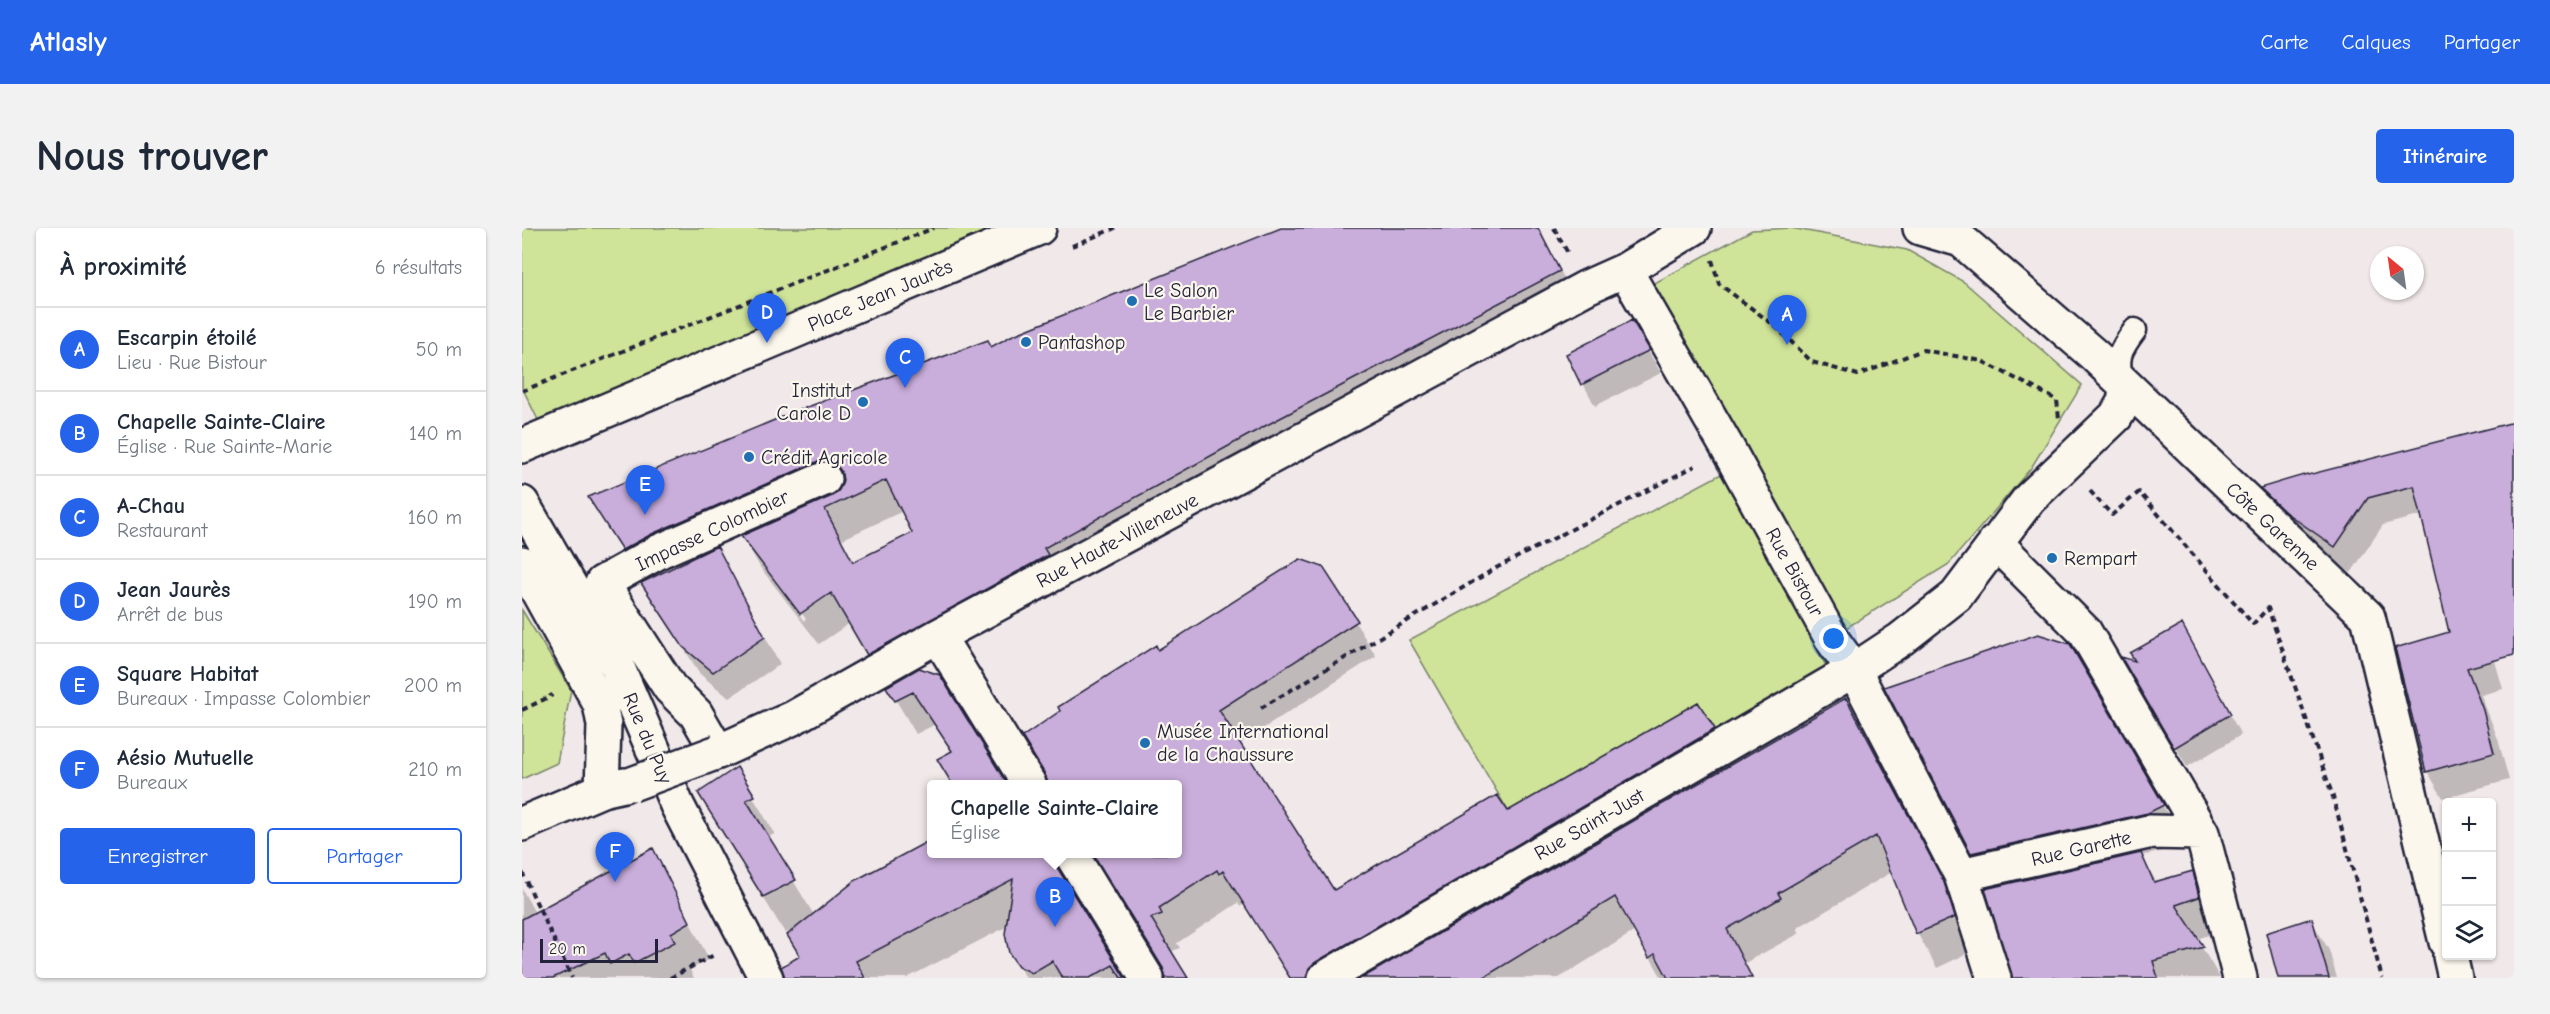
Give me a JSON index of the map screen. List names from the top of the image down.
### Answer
{
  "streets": {
    "street": [
      "Place Jean Jaurès",
      "Côte Garenne",
      "Impasse Colombier",
      "Rue Haute-Villeneuve",
      "Rue Bistour",
      "Rue du Puy",
      "Rue Saint-Just",
      "Rue Garette"
    ]
  },
  "crossings": [
    ["Côte Garenne", "Rue Saint-Just"],
    ["Impasse Colombier", "Rue Haute-Villeneuve"],
    ["Rue Haute-Villeneuve", "Rue Bistour"],
    ["Rue Bistour", "Rue Saint-Just"],
    ["Rue Bistour", "Rue Garette"]
  ],
  "places": [
    "Le Salon Le Barbier",
    "Pantashop",
    "Institut Carole D",
    "Crédit Agricole",
    "Rempart",
    "Musée International de la Chaussure"
  ],
  "scale_bar": "20 m",
  "north": "top left",
  "page": {
    "header": "Atlasly",
    "nav": ["Carte", "Calques", "Partager"],
    "buttons": [
      "Itinéraire",
      ["Enregistrer", "Partager"]
    ],
    "title": "Nous trouver",
    "heading": ["À proximité", "6 résultats"],
    "pins": [
      "D",
      "A",
      "C",
      "E",
      "F",
      "B"
    ],
    "list": [
      {
        "mark": "A",
        "name": "Escarpin étoilé",
        "note": "Lieu · Rue Bistour",
        "value": "50 m"
      },
      {
        "mark": "B",
        "name": "Chapelle Sainte-Claire",
        "note": "Église · Rue Sainte-Marie",
        "value": "140 m"
      },
      {
        "mark": "C",
        "name": "A-Chau",
        "note": "Restaurant",
        "value": "160 m"
      },
      {
        "mark": "D",
        "name": "Jean Jaurès",
        "note": "Arrêt de bus",
        "value": "190 m"
      },
      {
        "mark": "E",
        "name": "Square Habitat",
        "note": "Bureaux · Impasse Colombier",
        "value": "200 m"
      },
      {
        "mark": "F",
        "name": "Aésio Mutuelle",
        "note": "Bureaux",
        "value": "210 m"
      }
    ],
    "popup": ["Chapelle Sainte-Claire", "Église"],
    "map_buttons": ["+", "−"],
    "scale": "20 m"
  }
}
